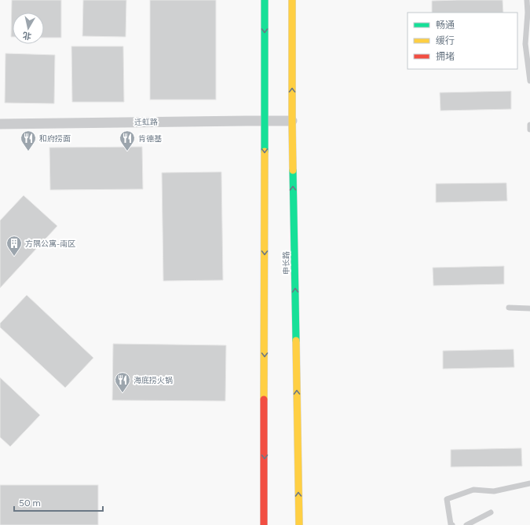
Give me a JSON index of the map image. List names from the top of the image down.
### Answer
{
  "streets": {
    "main road": ["申长路"],
    "street": ["迁虹路"]
  },
  "crossings": [
    ["迁虹路", "申长路"]
  ],
  "places": {
    "restaurant": ["和府捞面", "肯德基", "海底捞火锅"],
    "building": ["方隅公寓-南区"]
  },
  "legend": ["畅通", "缓行", "拥堵"],
  "scale_bar": "50 m",
  "north": "bottom"
}
